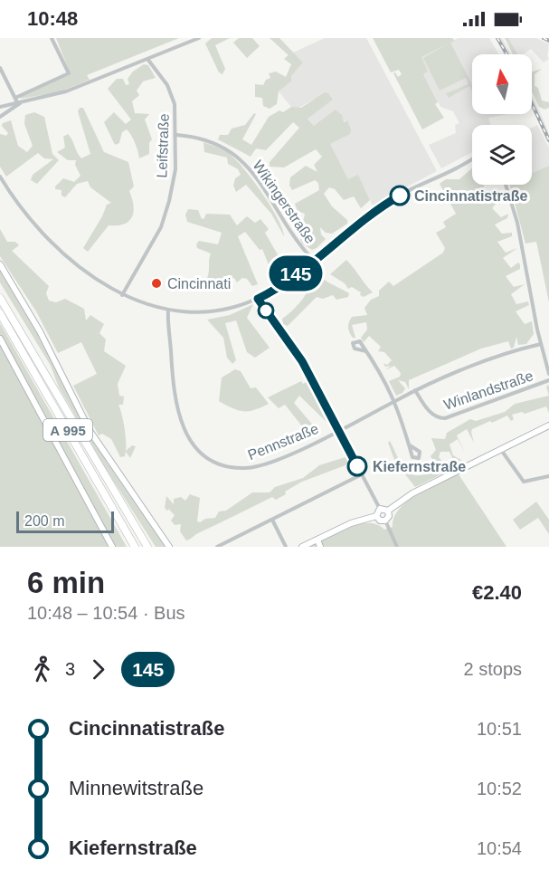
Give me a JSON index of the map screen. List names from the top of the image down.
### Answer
{
  "streets": {
    "highway": ["A 995"],
    "street": [
      "Leifstraße",
      "Wikingerstraße",
      "Winlandstraße",
      "Pennstraße"
    ]
  },
  "crossings": [
    ["Leifstraße", "Wikingerstraße"],
    ["Winlandstraße", "Pennstraße"]
  ],
  "places": ["Cincinnatistraße", "Cincinnati", "Kiefernstraße"],
  "lines": ["bus line 145"],
  "scale_bar": "200 m",
  "north": "top",
  "page": {
    "status": "10:48",
    "on_map": "145",
    "scale": "200 m",
    "heading": ["6 min", "10:48 – 10:54 · Bus", "€2.40"],
    "legs": ["3", "145", "2 stops"],
    "list": [
      {
        "name": "Cincinnatistraße",
        "value": "10:51"
      },
      {
        "name": "Minnewitstraße",
        "value": "10:52"
      },
      {
        "name": "Kiefernstraße",
        "value": "10:54"
      }
    ]
  }
}
